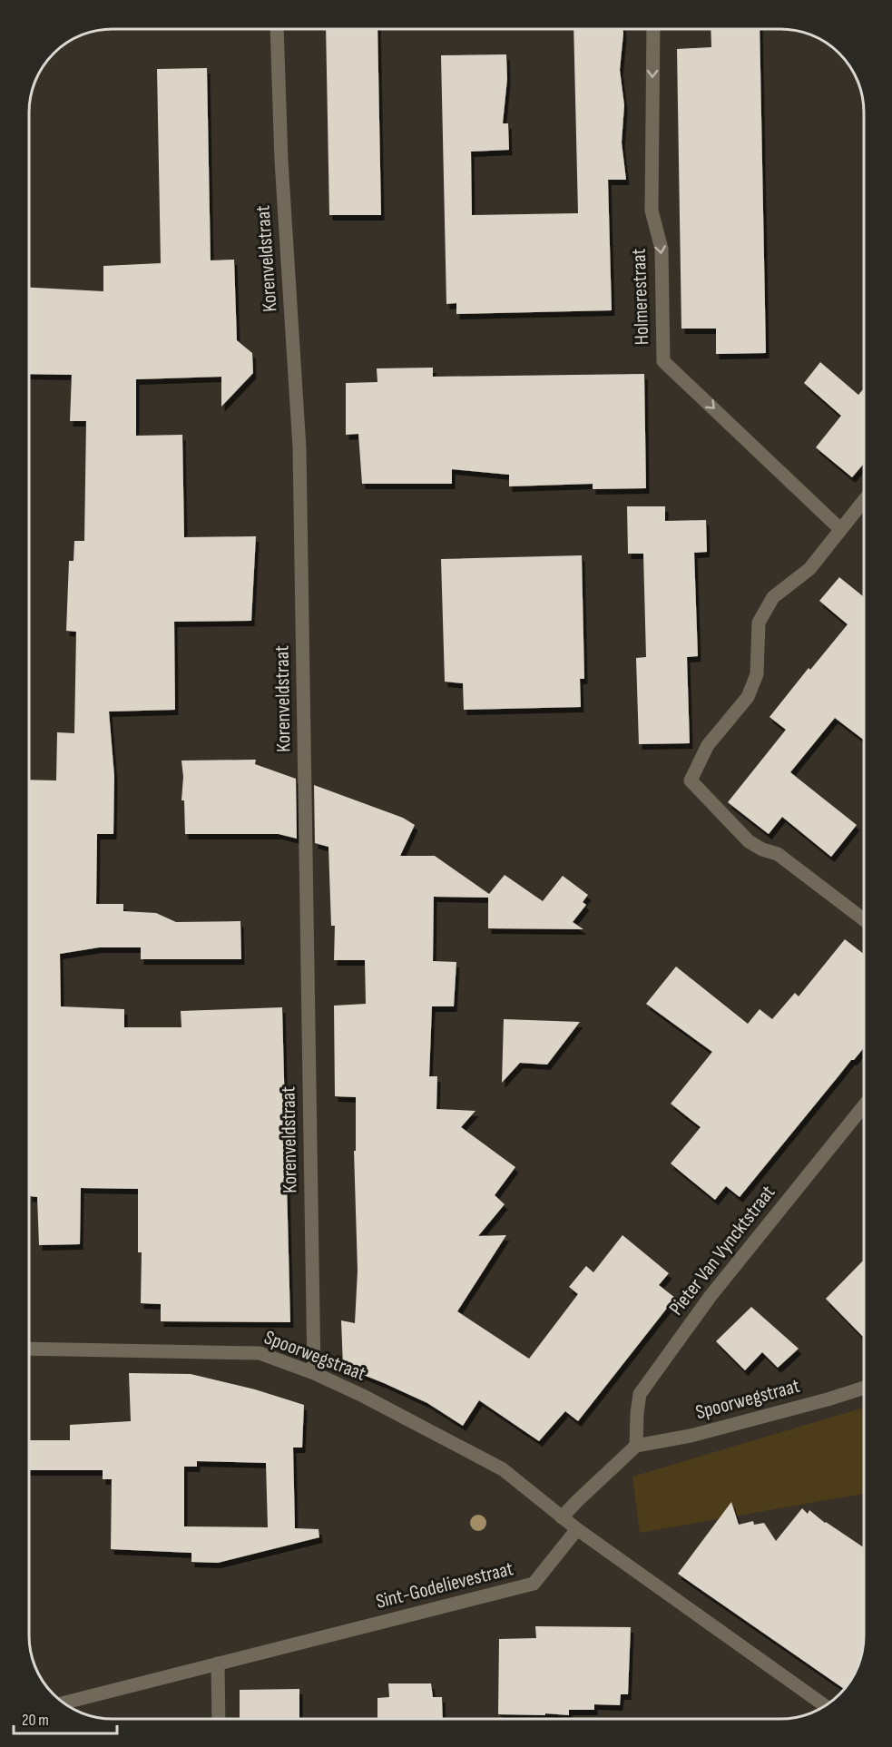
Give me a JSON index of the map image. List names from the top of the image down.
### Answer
{
  "streets": {
    "street": [
      "Korenveldstraat",
      "Holmerestraat",
      "Pieter Van Vyncktstraat",
      "Spoorwegstraat",
      "Sint-Godelievestraat"
    ]
  },
  "crossings": [
    ["Korenveldstraat", "Spoorwegstraat"],
    ["Pieter Van Vyncktstraat", "Spoorwegstraat"],
    ["Spoorwegstraat", "Sint-Godelievestraat"]
  ],
  "one_way": ["Holmerestraat"],
  "scale_bar": "20 m"
}
